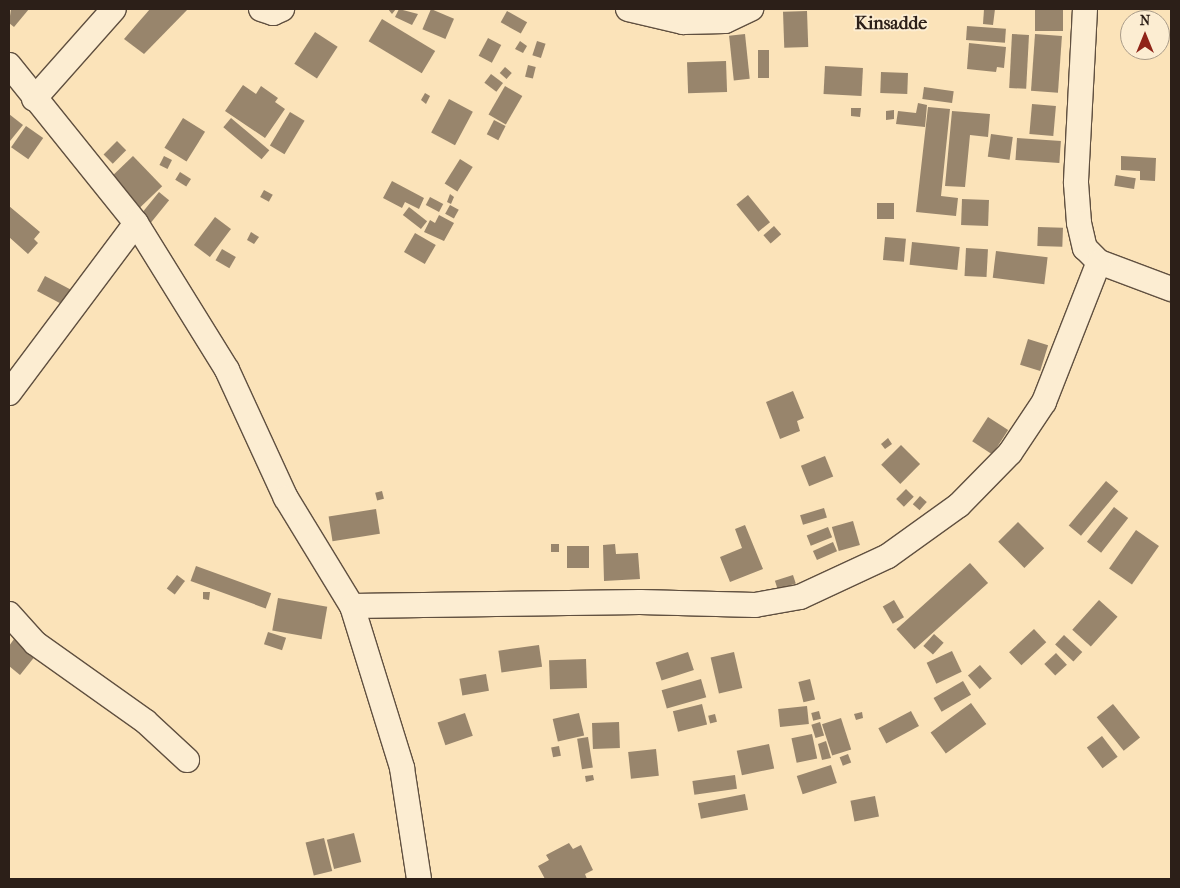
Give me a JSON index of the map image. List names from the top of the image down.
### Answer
{
  "districts": ["Kinsadde"],
  "north": "top"
}
